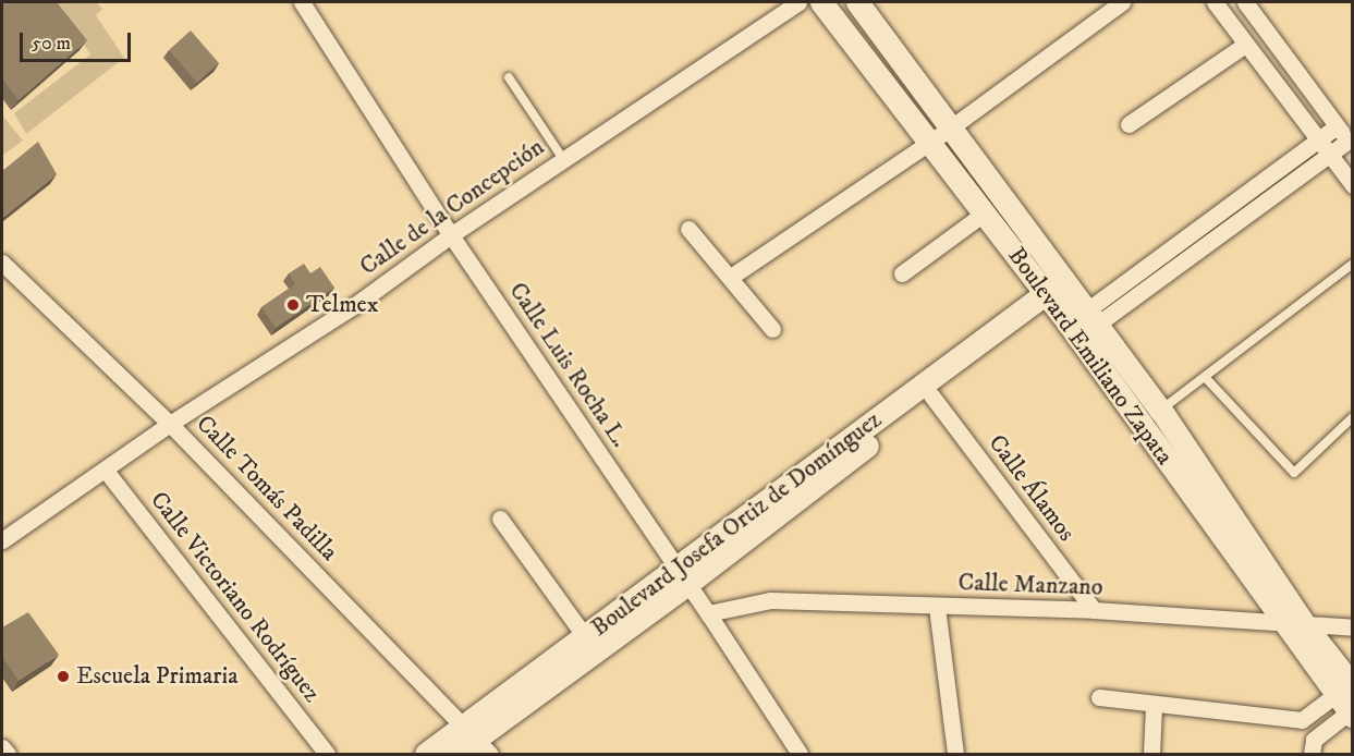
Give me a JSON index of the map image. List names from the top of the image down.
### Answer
{
  "streets": {
    "street": [
      "Calle de la Concepción",
      "Boulevard Emiliano Zapata",
      "Calle Luis Rocha L.",
      "Calle Tomás Padilla",
      "Calle Álamos",
      "Boulevard Josefa Ortiz de Domínguez",
      "Calle Manzano",
      "Calle Victoriano Rodríguez"
    ]
  },
  "crossings": [
    ["Calle de la Concepción", "Calle Luis Rocha L."],
    ["Calle de la Concepción", "Calle Tomás Padilla"],
    ["Calle de la Concepción", "Calle Victoriano Rodríguez"],
    ["Boulevard Emiliano Zapata", "Boulevard Josefa Ortiz de Domínguez"],
    ["Boulevard Emiliano Zapata", "Calle Manzano"],
    ["Calle Luis Rocha L.", "Boulevard Josefa Ortiz de Domínguez"],
    ["Calle Luis Rocha L.", "Calle Manzano"],
    ["Calle Tomás Padilla", "Boulevard Josefa Ortiz de Domínguez"],
    ["Calle Álamos", "Boulevard Josefa Ortiz de Domínguez"],
    ["Calle Álamos", "Calle Manzano"]
  ],
  "places": ["Telmex", "Escuela Primaria"],
  "scale_bar": "50 m"
}
